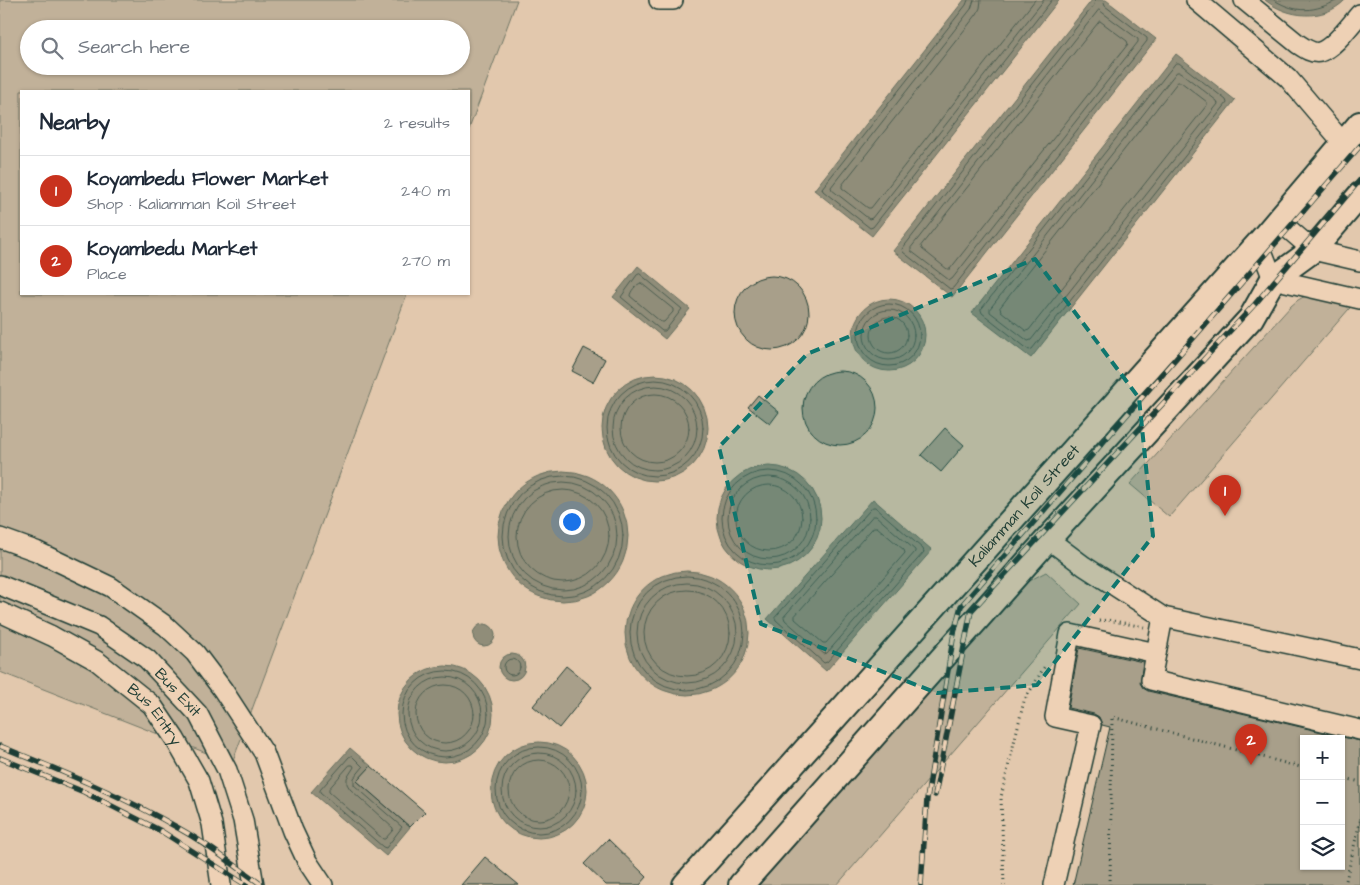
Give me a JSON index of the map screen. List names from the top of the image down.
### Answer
{
  "streets": {
    "main road": ["Kaliamman Koil Street"],
    "street": ["Bus Exit", "Bus Entry"]
  },
  "page": {
    "search": "Search here",
    "heading": ["Nearby", "2 results"],
    "list": [
      {
        "mark": "1",
        "name": "Koyambedu Flower Market",
        "note": "Shop · Kaliamman Koil Street",
        "value": "240 m"
      },
      {
        "mark": "2",
        "name": "Koyambedu Market",
        "note": "Place",
        "value": "270 m"
      }
    ],
    "pins": ["1", "2"],
    "map_buttons": ["+", "−"]
  }
}
